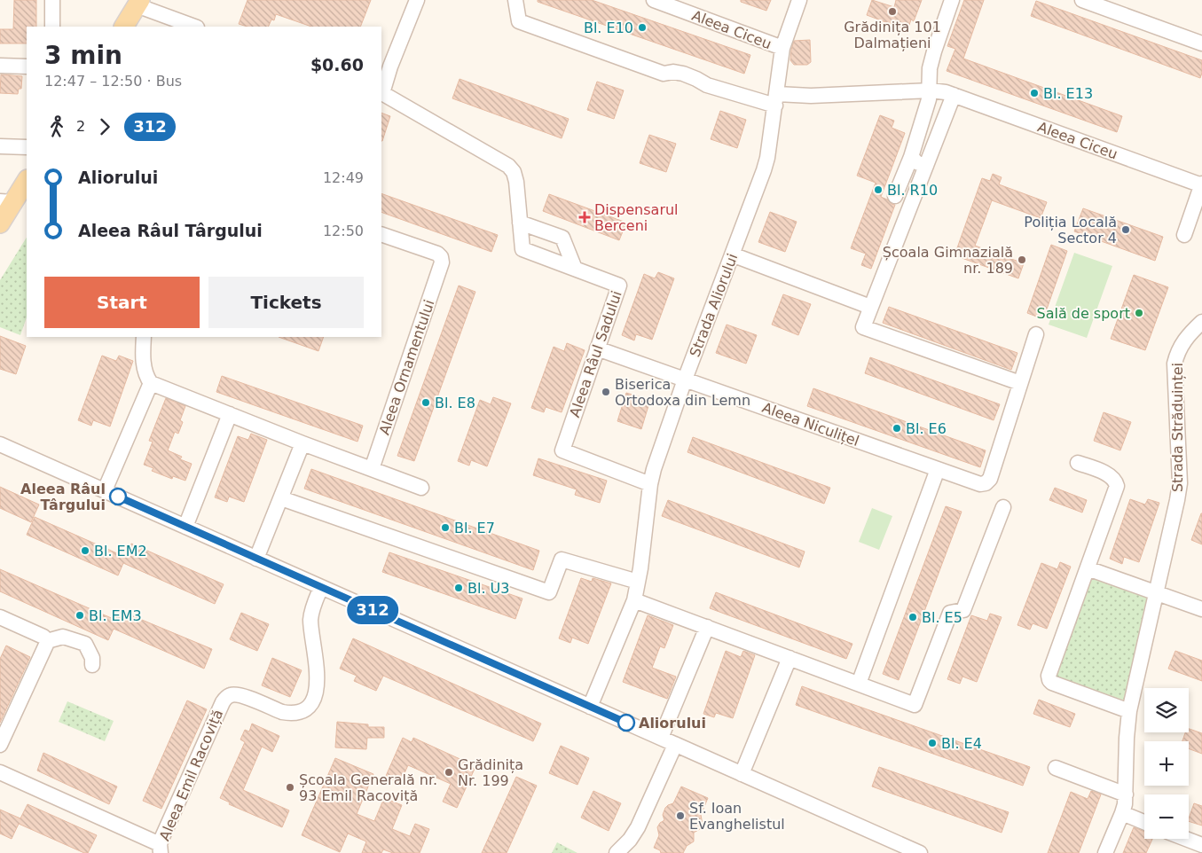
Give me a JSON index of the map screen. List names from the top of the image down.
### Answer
{
  "streets": {
    "street": [
      "Aleea Ciceu",
      "Strada Aliorului",
      "Aleea Râul Sadului",
      "Aleea Ornamentului",
      "Aleea Niculițel",
      "Strada Străduinței",
      "Aleea Emil Racoviță"
    ]
  },
  "crossings": [
    ["Aleea Ciceu", "Strada Aliorului"],
    ["Strada Aliorului", "Aleea Râul Sadului"],
    ["Strada Aliorului", "Aleea Niculițel"],
    ["Aleea Râul Sadului", "Aleea Niculițel"]
  ],
  "places": {
    "other": [
      "Grădinița 101 Dalmațieni",
      "Bl. E10",
      "Bl. E13",
      "Bl. R10",
      "Poliția Locală Sector 4",
      "Școala Gimnazială nr. 189",
      "Sală de sport",
      "Biserica Ortodoxa din Lemn",
      "Bl. E8",
      "Bl. E6",
      "Aleea Râul Târgului",
      "Bl. E7",
      "Bl. EM2",
      "Bl. U3",
      "Bl. EM3",
      "Bl. E5",
      "Aliorului",
      "Bl. E4",
      "Grădinița Nr. 199",
      "Școala Generală nr. 93 Emil Racoviță",
      "Sf. Ioan Evanghelistul"
    ],
    "health": ["Dispensarul Berceni"]
  },
  "lines": ["bus line 312"],
  "page": {
    "on_map": "312",
    "heading": ["3 min", "12:47 – 12:50 · Bus", "$0.60"],
    "legs": ["2", "312"],
    "list": [
      {
        "name": "Aliorului",
        "value": "12:49"
      },
      {
        "name": "Aleea Râul Târgului",
        "value": "12:50"
      }
    ],
    "buttons": ["Start", "Tickets"],
    "map_buttons": ["+", "−"]
  }
}
